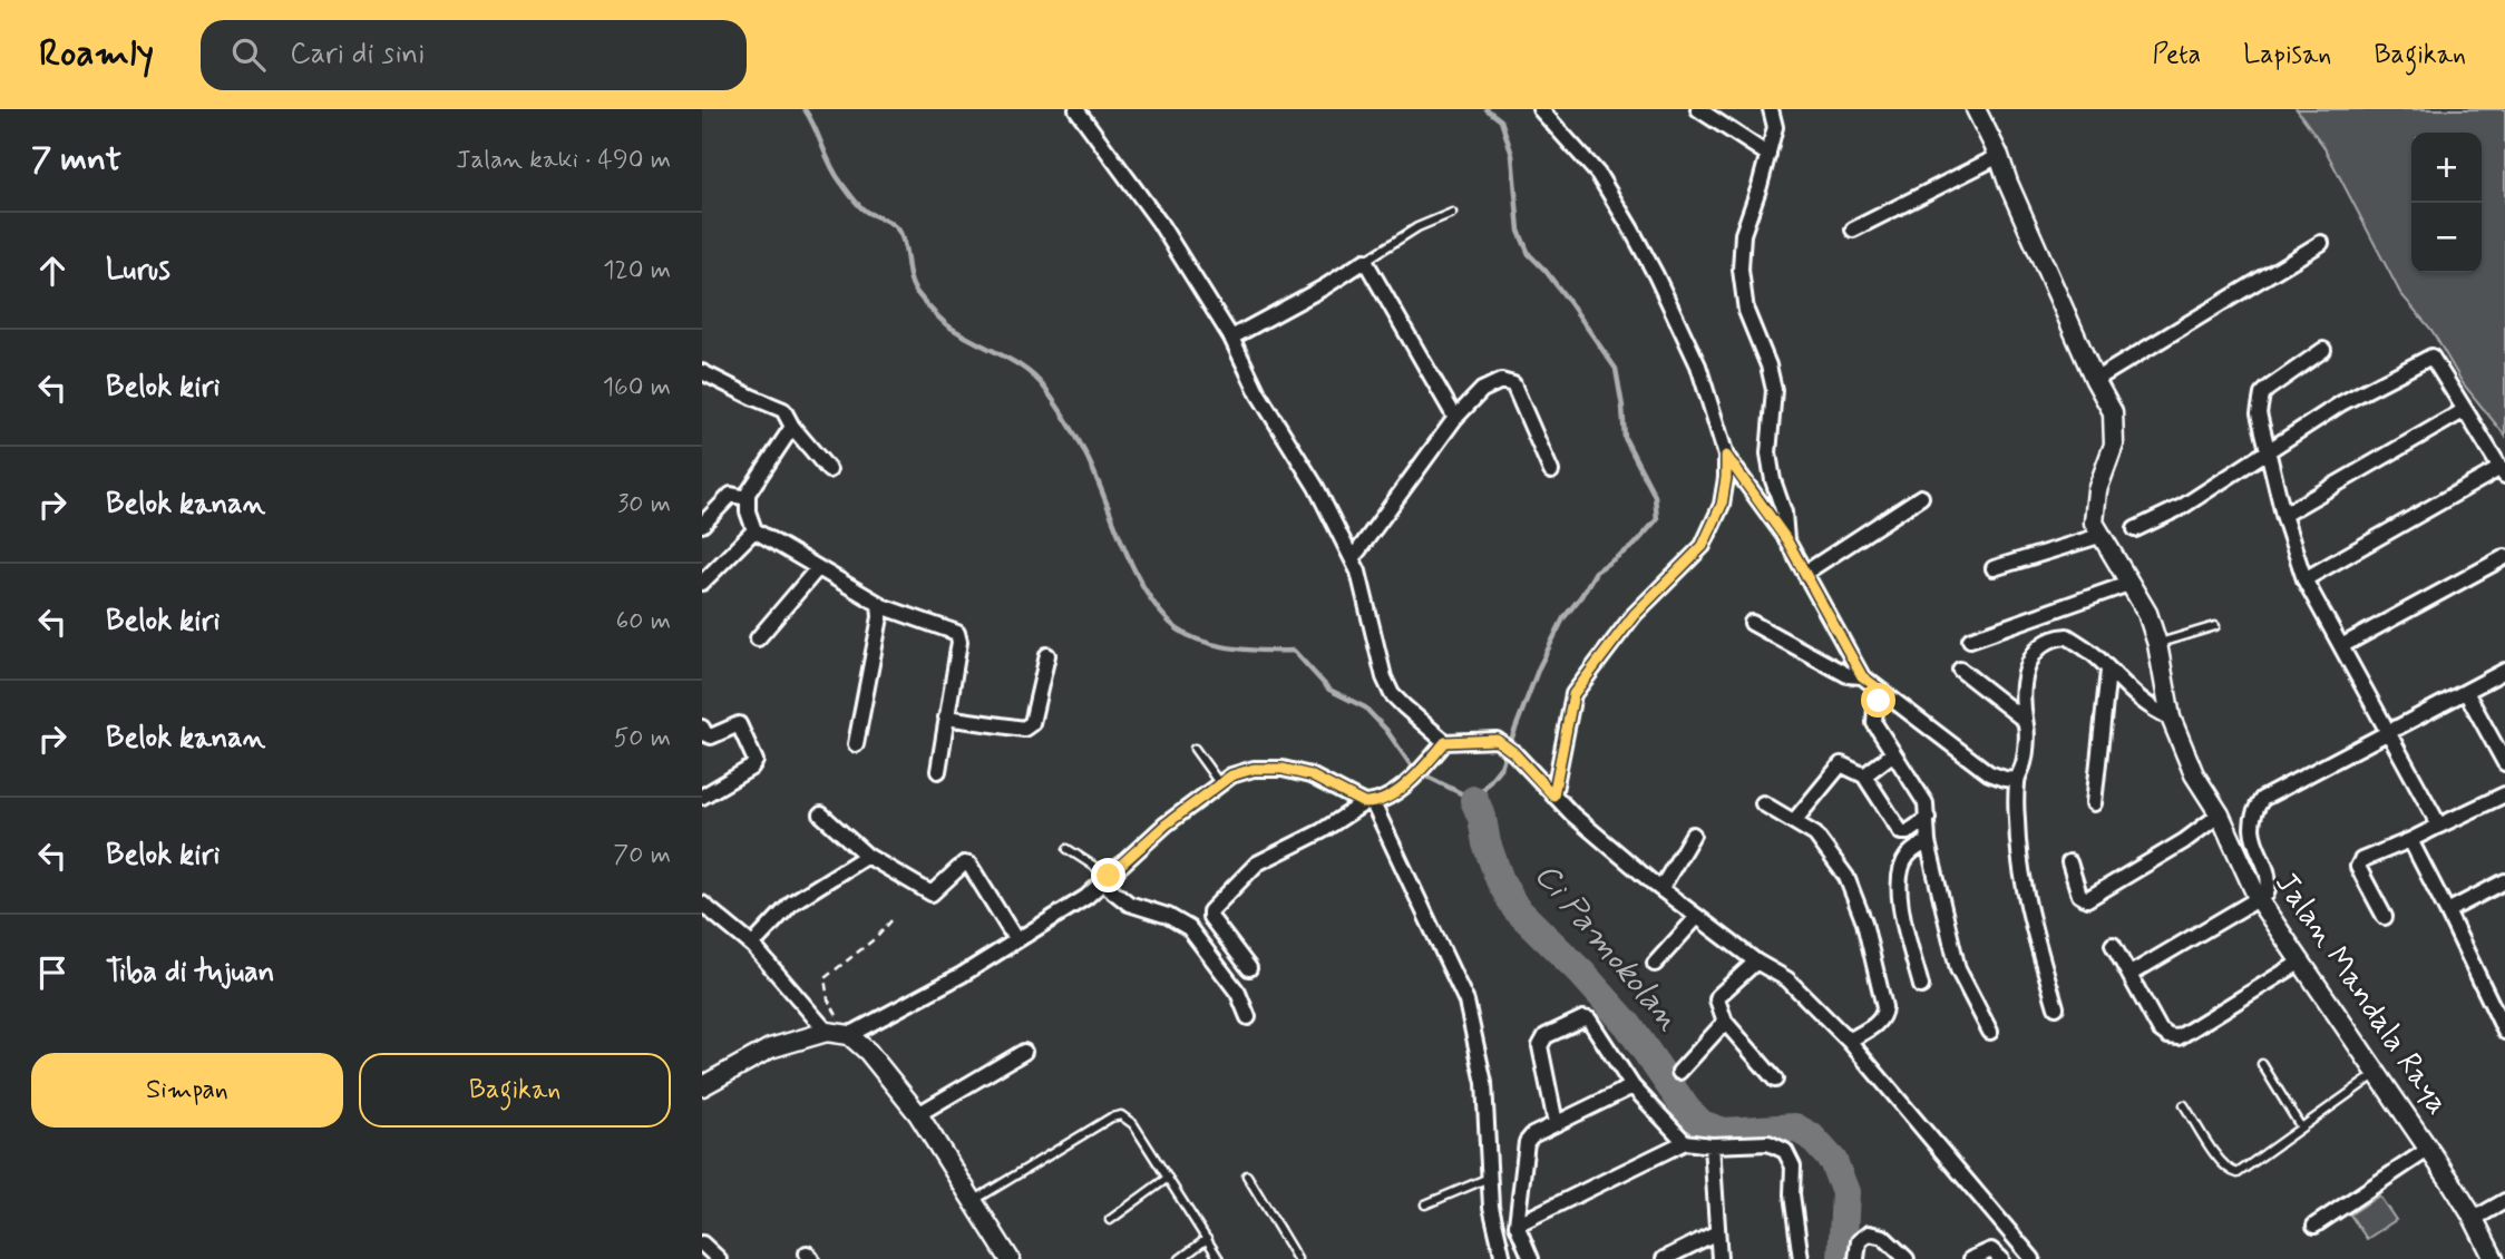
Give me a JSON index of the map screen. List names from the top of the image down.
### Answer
{
  "streets": {
    "street": ["Jalan Mandala Raya"]
  },
  "water": ["Ci Pamokolan"],
  "page": {
    "header": "Roamly",
    "search": "Cari di sini",
    "nav": ["Peta", "Lapisan", "Bagikan"],
    "heading": ["7 mnt", "Jalan kaki · 490 m"],
    "map_buttons": ["+", "−"],
    "list": [
      ["Lurus", "120 m"],
      ["Belok kiri", "160 m"],
      ["Belok kanan", "30 m"],
      ["Belok kiri", "60 m"],
      ["Belok kanan", "50 m"],
      ["Belok kiri", "70 m"],
      "Tiba di tujuan"
    ],
    "buttons": ["Simpan", "Bagikan"]
  }
}
